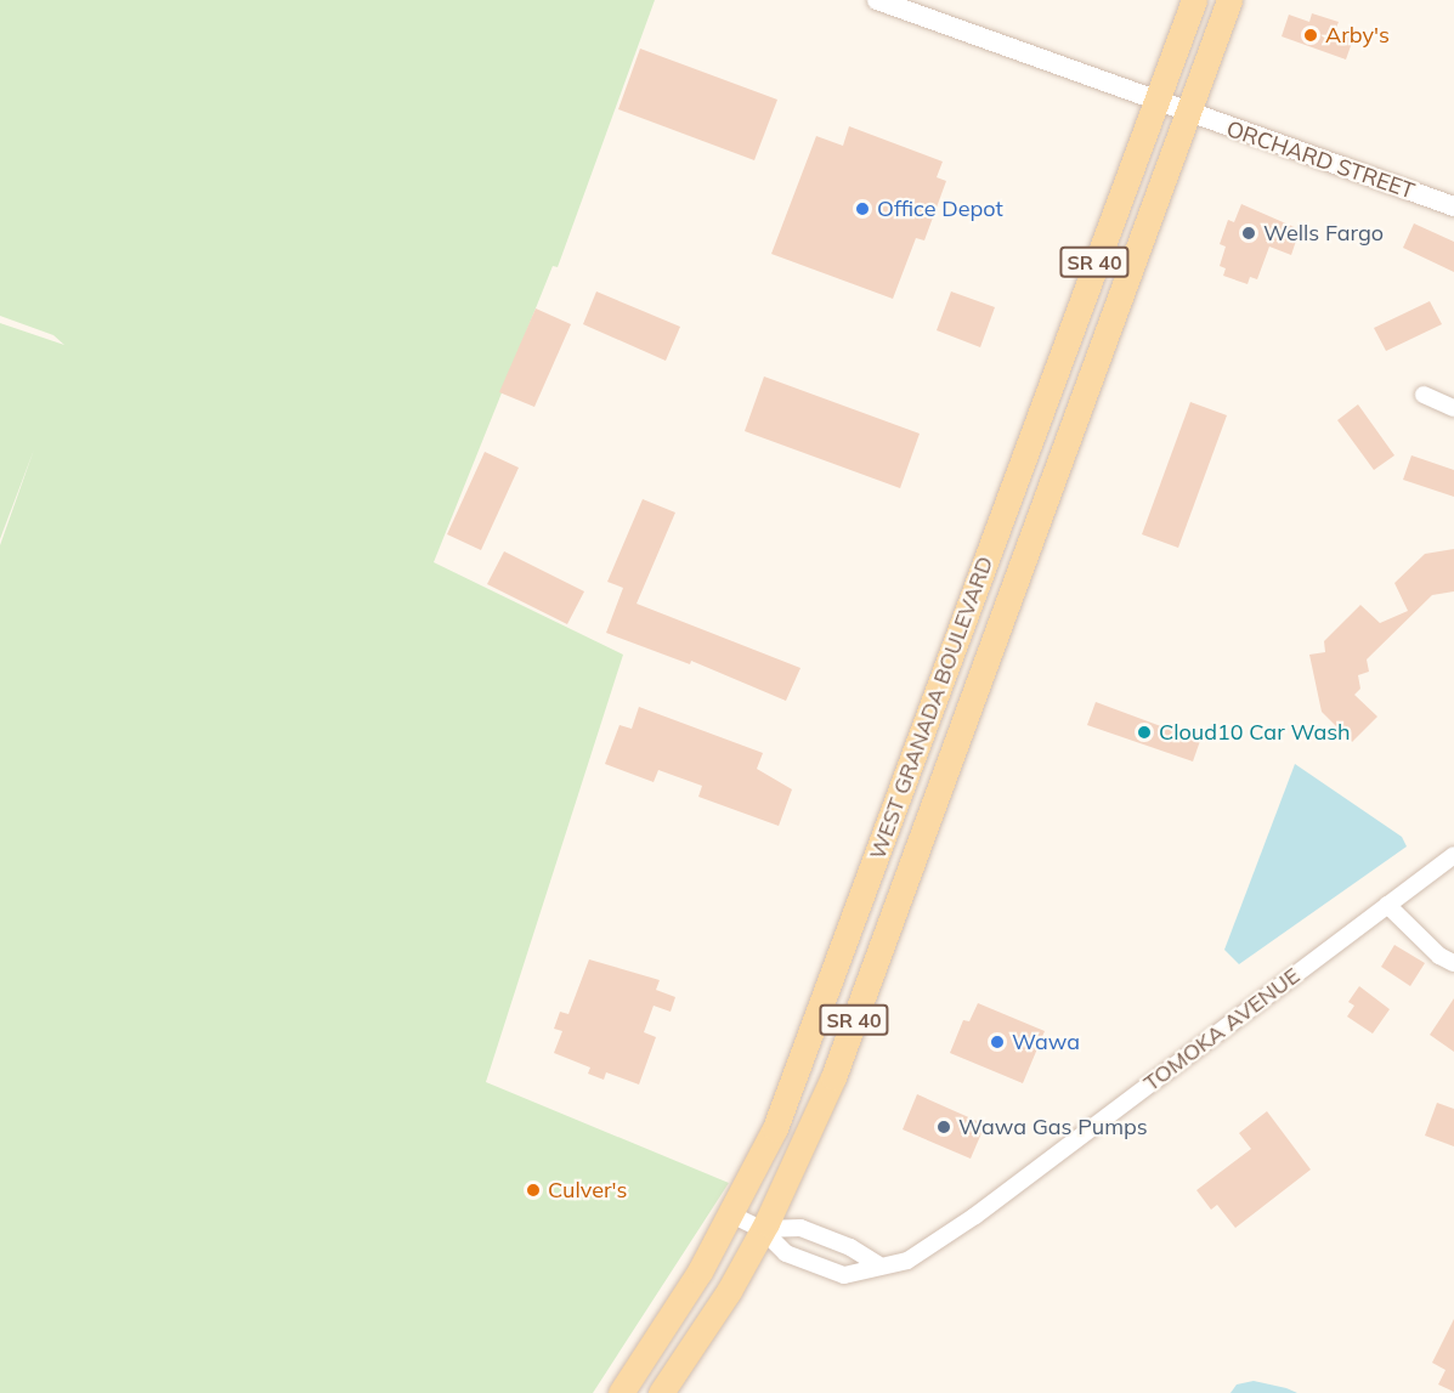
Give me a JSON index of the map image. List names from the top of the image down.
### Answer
{
  "streets": {
    "main road": ["SR 40", "WEST GRANADA BOULEVARD"],
    "street": ["ORCHARD STREET", "TOMOKA AVENUE"]
  },
  "crossings": [
    ["ORCHARD STREET", "WEST GRANADA BOULEVARD"],
    ["WEST GRANADA BOULEVARD", "TOMOKA AVENUE"]
  ],
  "places": [
    "Arby's",
    "Office Depot",
    "Wells Fargo",
    "Cloud10 Car Wash",
    "Wawa",
    "Wawa Gas Pumps",
    "Culver's"
  ]
}
